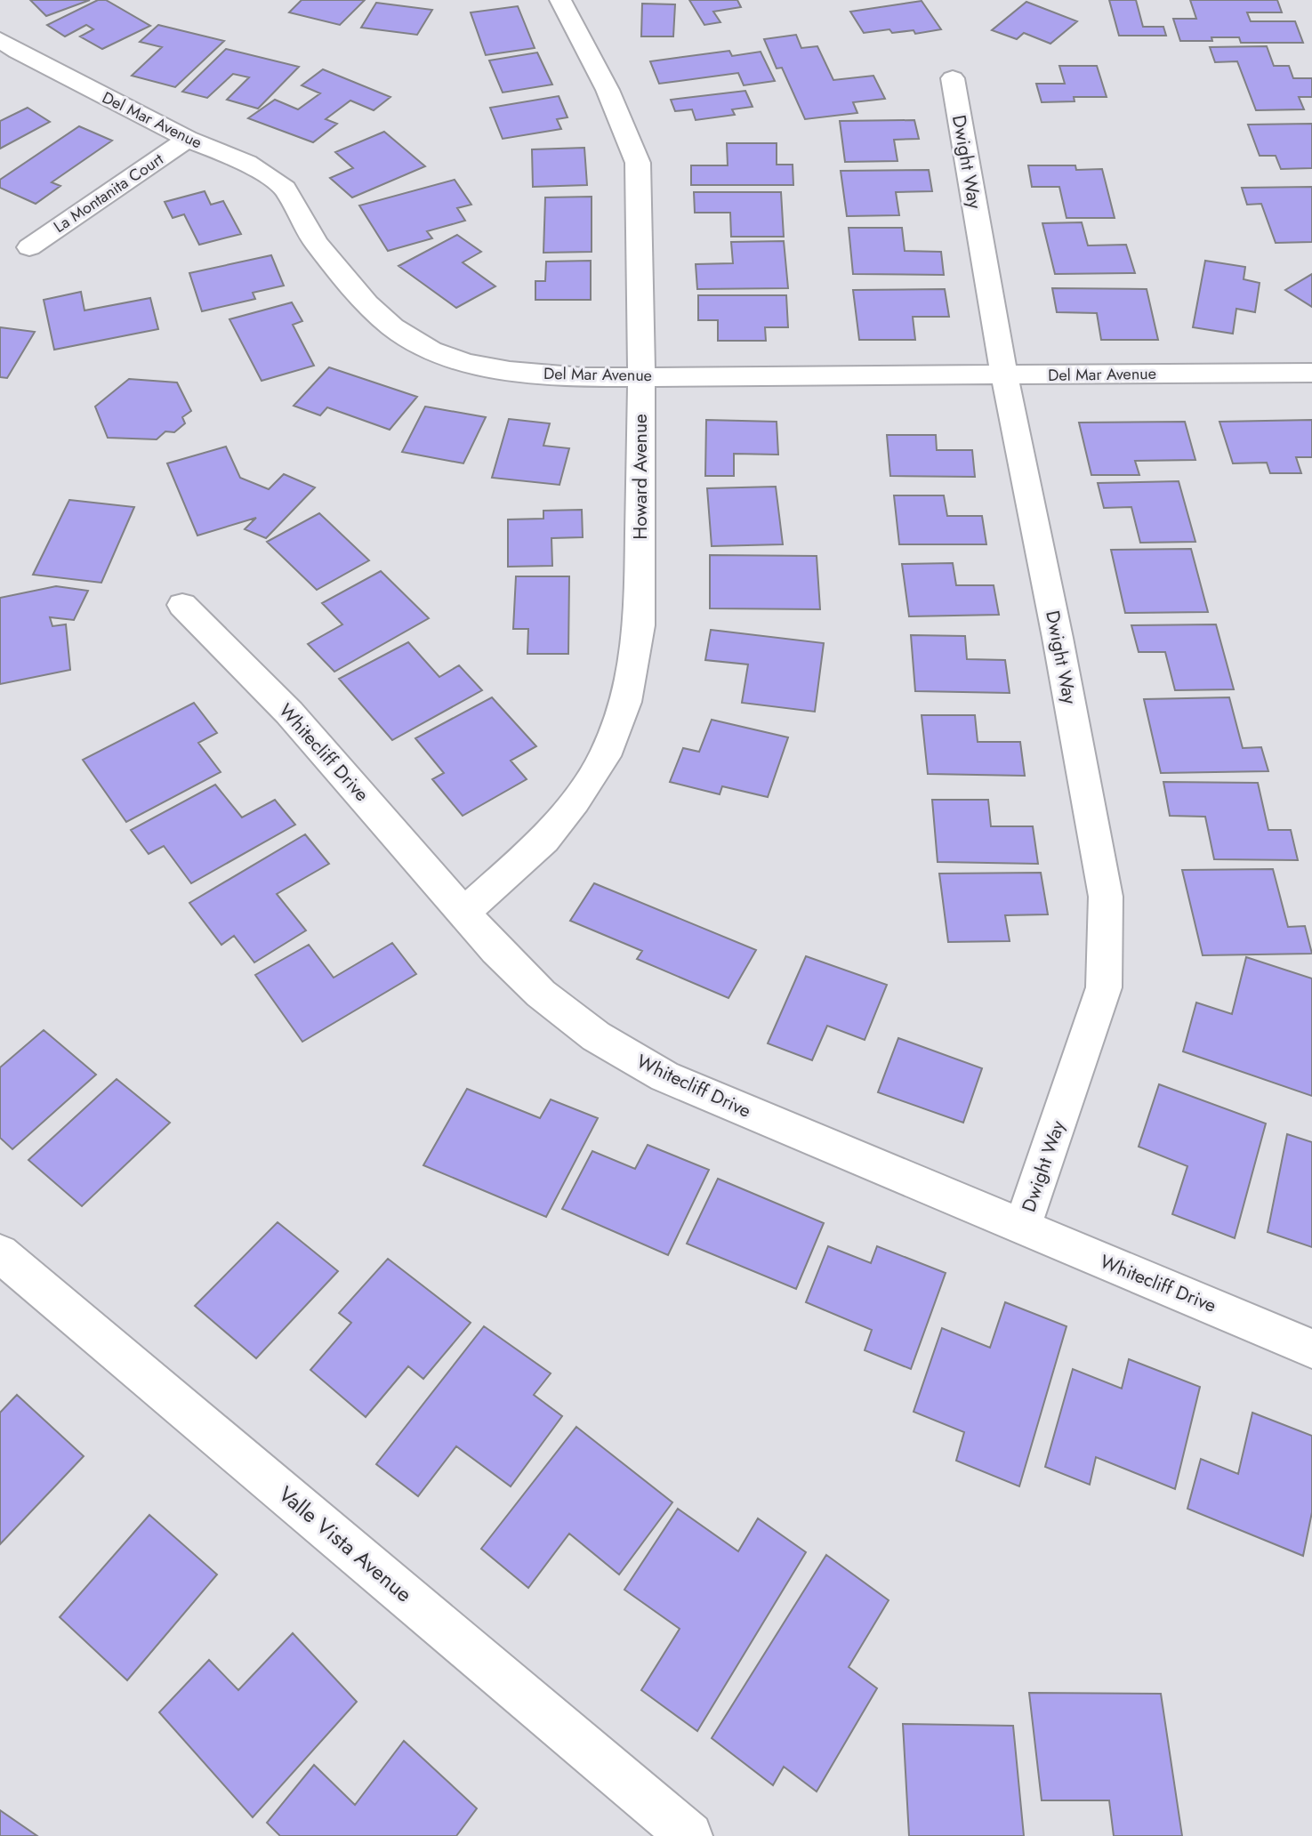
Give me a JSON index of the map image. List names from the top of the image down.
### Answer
{
  "streets": {
    "street": [
      "Del Mar Avenue",
      "Dwight Way",
      "La Montanita Court",
      "Howard Avenue",
      "Whitecliff Drive",
      "Valle Vista Avenue"
    ]
  },
  "crossings": [
    ["Del Mar Avenue", "Dwight Way"],
    ["Del Mar Avenue", "La Montanita Court"],
    ["Del Mar Avenue", "Howard Avenue"],
    ["Dwight Way", "Whitecliff Drive"],
    ["Howard Avenue", "Whitecliff Drive"]
  ]
}
